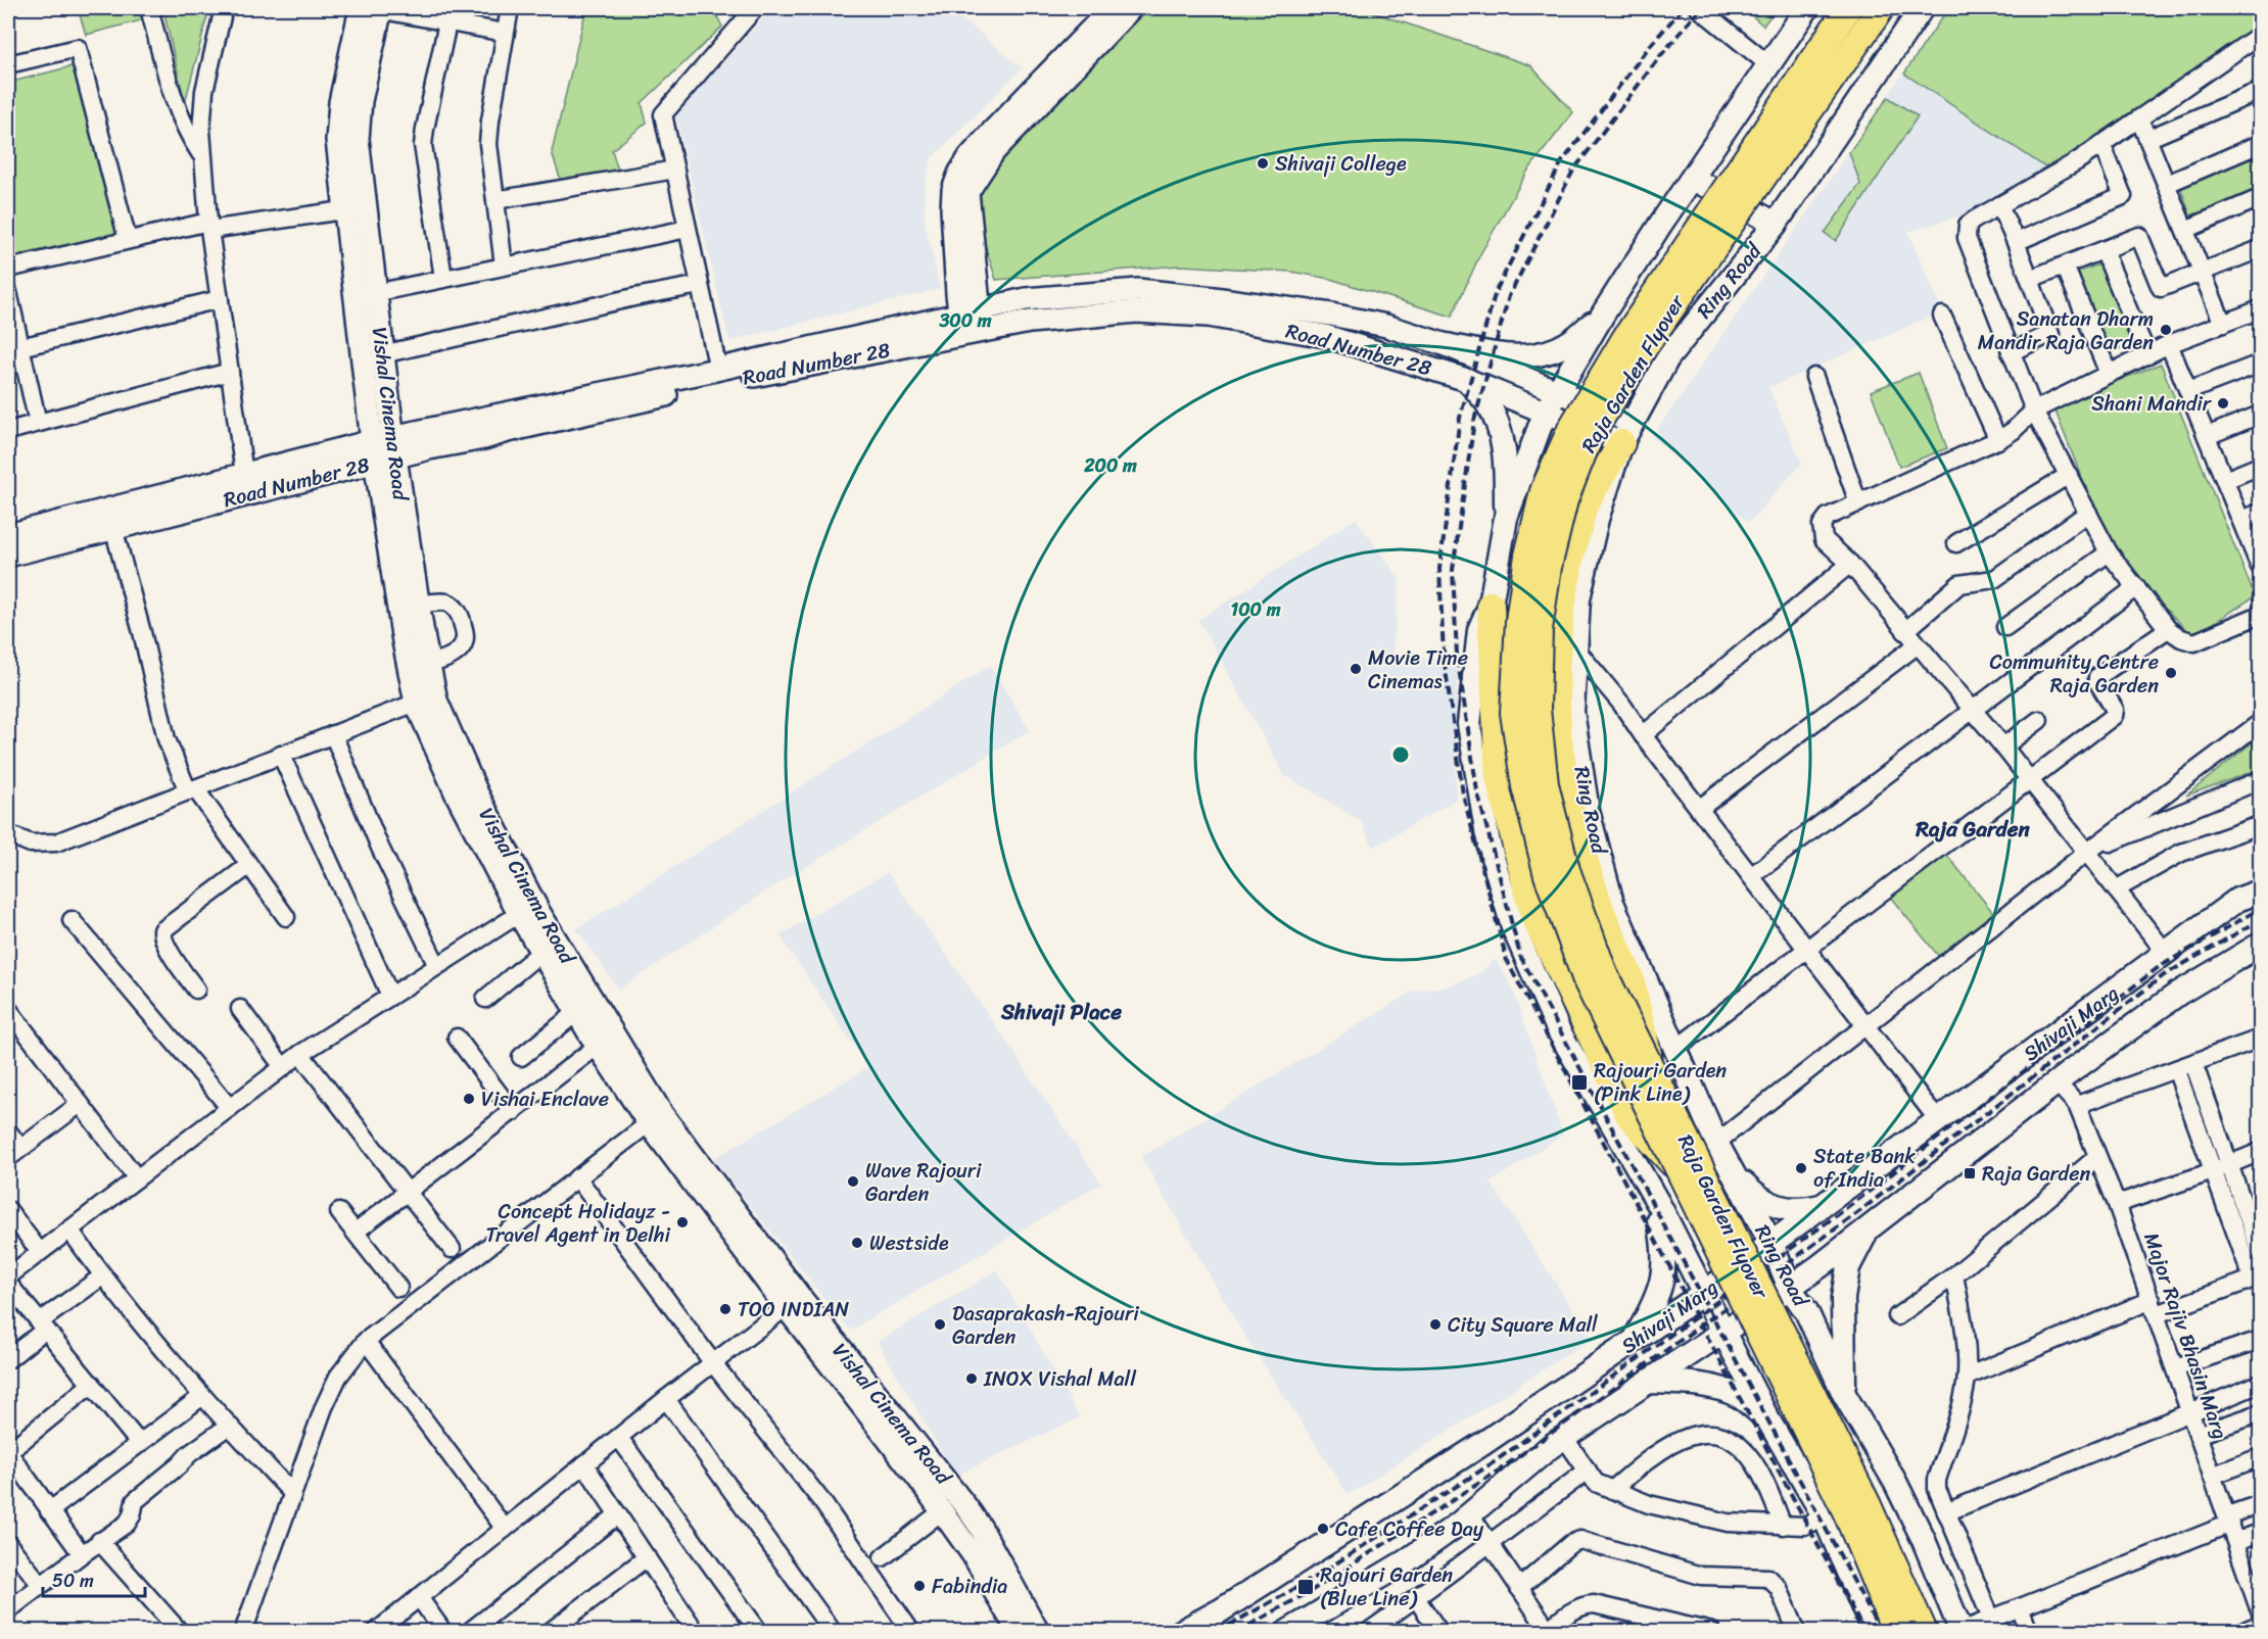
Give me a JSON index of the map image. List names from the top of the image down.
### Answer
{
  "streets": {
    "main road": ["Ring Road", "Raja Garden Flyover", "Shivaji Marg"],
    "street": ["Road Number 28", "Vishal Cinema Road", "Major Rajiv Bhasin Marg"]
  },
  "crossings": [
    ["Ring Road", "Road Number 28"],
    ["Ring Road", "Shivaji Marg"],
    ["Road Number 28", "Vishal Cinema Road"],
    ["Shivaji Marg", "Major Rajiv Bhasin Marg"]
  ],
  "districts": ["Raja Garden", "Shivaji Place"],
  "places": {
    "other": [
      "Shivaji College",
      "Sanatan Dharm Mandir Raja Garden",
      "Shani Mandir",
      "Movie Time Cinemas",
      "Community Centre Raja Garden",
      "Vishai Enclave",
      "State Bank of India",
      "Wave Rajouri Garden",
      "Concept Holidayz - Travel Agent in Delhi",
      "Westside",
      "TOO INDIAN",
      "Dasaprakash-Rajouri Garden",
      "City Square Mall",
      "INOX Vishal Mall",
      "Cafe Coffee Day",
      "Fabindia"
    ],
    "transit": ["Rajouri Garden (Pink Line)", "Raja Garden", "Rajouri Garden (Blue Line)"]
  },
  "scale_bar": "50 m",
  "rings": ["300 m", "200 m", "100 m"]
}
